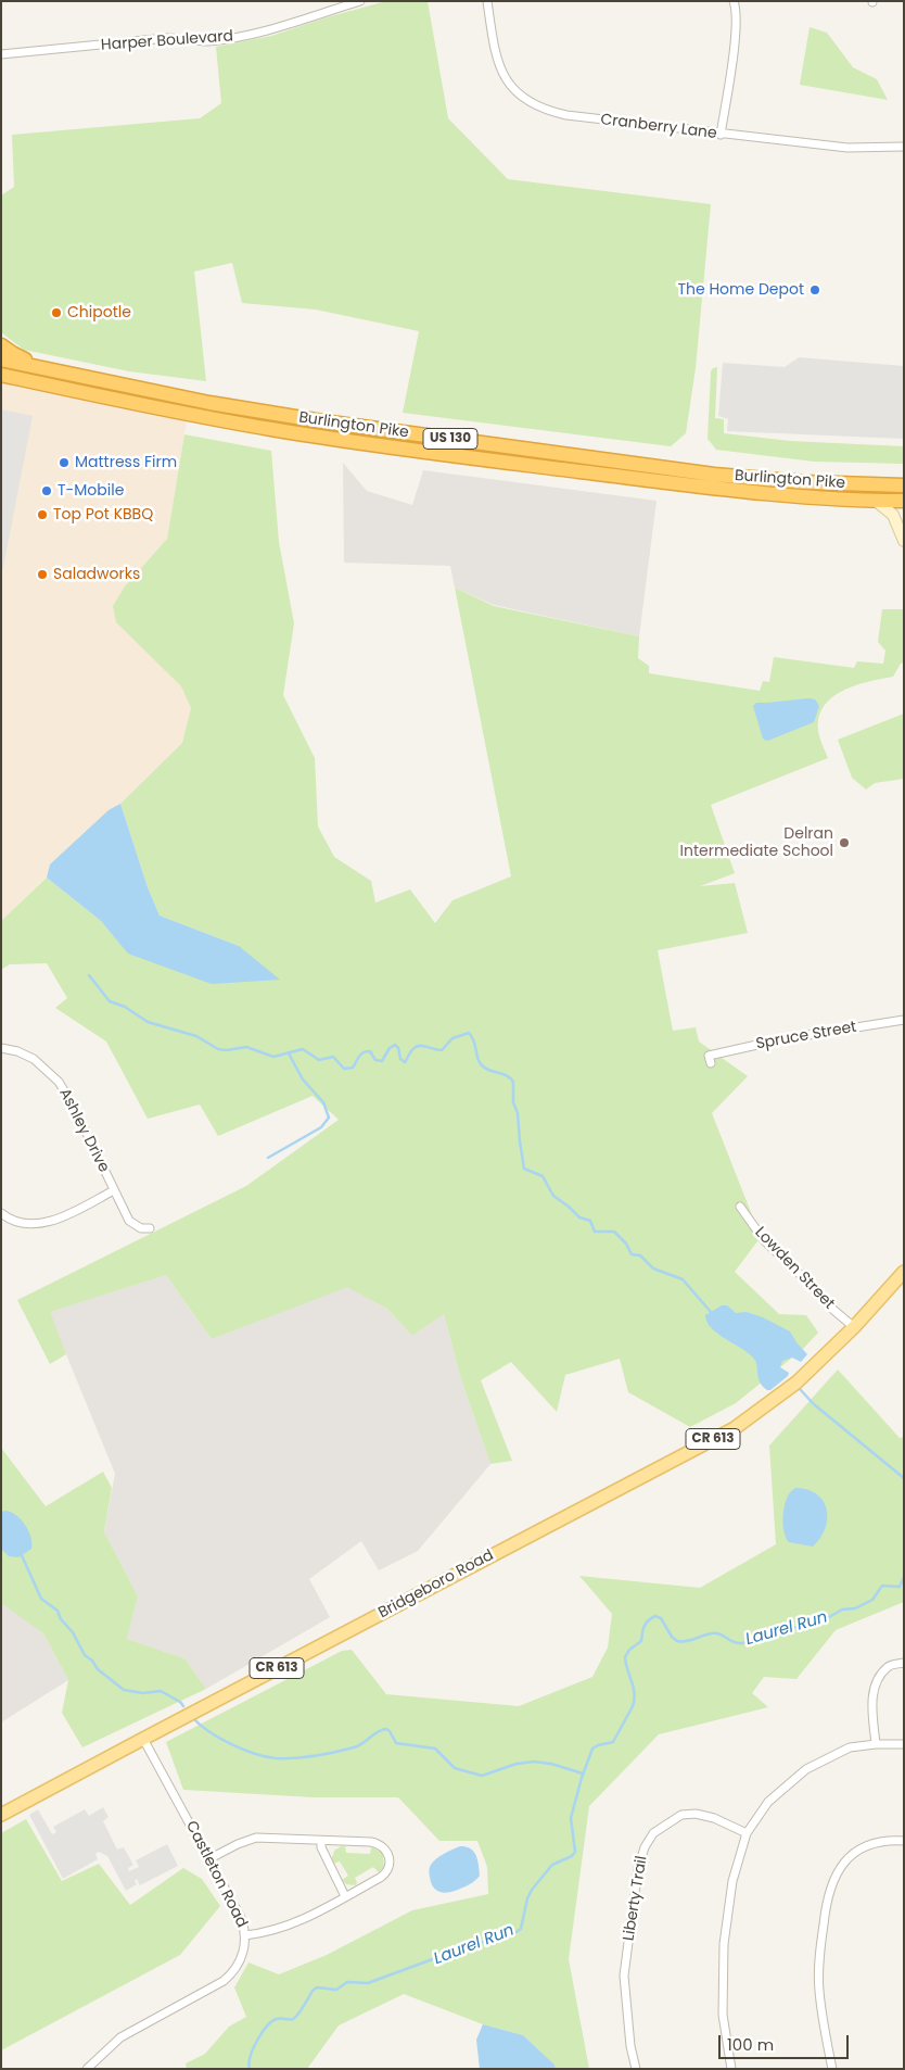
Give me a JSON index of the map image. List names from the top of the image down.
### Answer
{
  "streets": {
    "highway": ["Burlington Pike", "US 130"],
    "main road": ["CR 613", "Bridgeboro Road"],
    "street": [
      "Harper Boulevard",
      "Cranberry Lane",
      "Spruce Street",
      "Ashley Drive",
      "Lowden Street",
      "Castleton Road",
      "Liberty Trail"
    ]
  },
  "crossings": [
    ["Lowden Street", "CR 613"],
    ["Lowden Street", "Bridgeboro Road"],
    ["CR 613", "Bridgeboro Road"],
    ["Bridgeboro Road", "Castleton Road"]
  ],
  "water": ["Laurel Run"],
  "places": [
    "The Home Depot",
    "Chipotle",
    "Mattress Firm",
    "T-Mobile",
    "Top Pot KBBQ",
    "Saladworks",
    "Delran Intermediate School"
  ],
  "scale_bar": "100 m"
}
